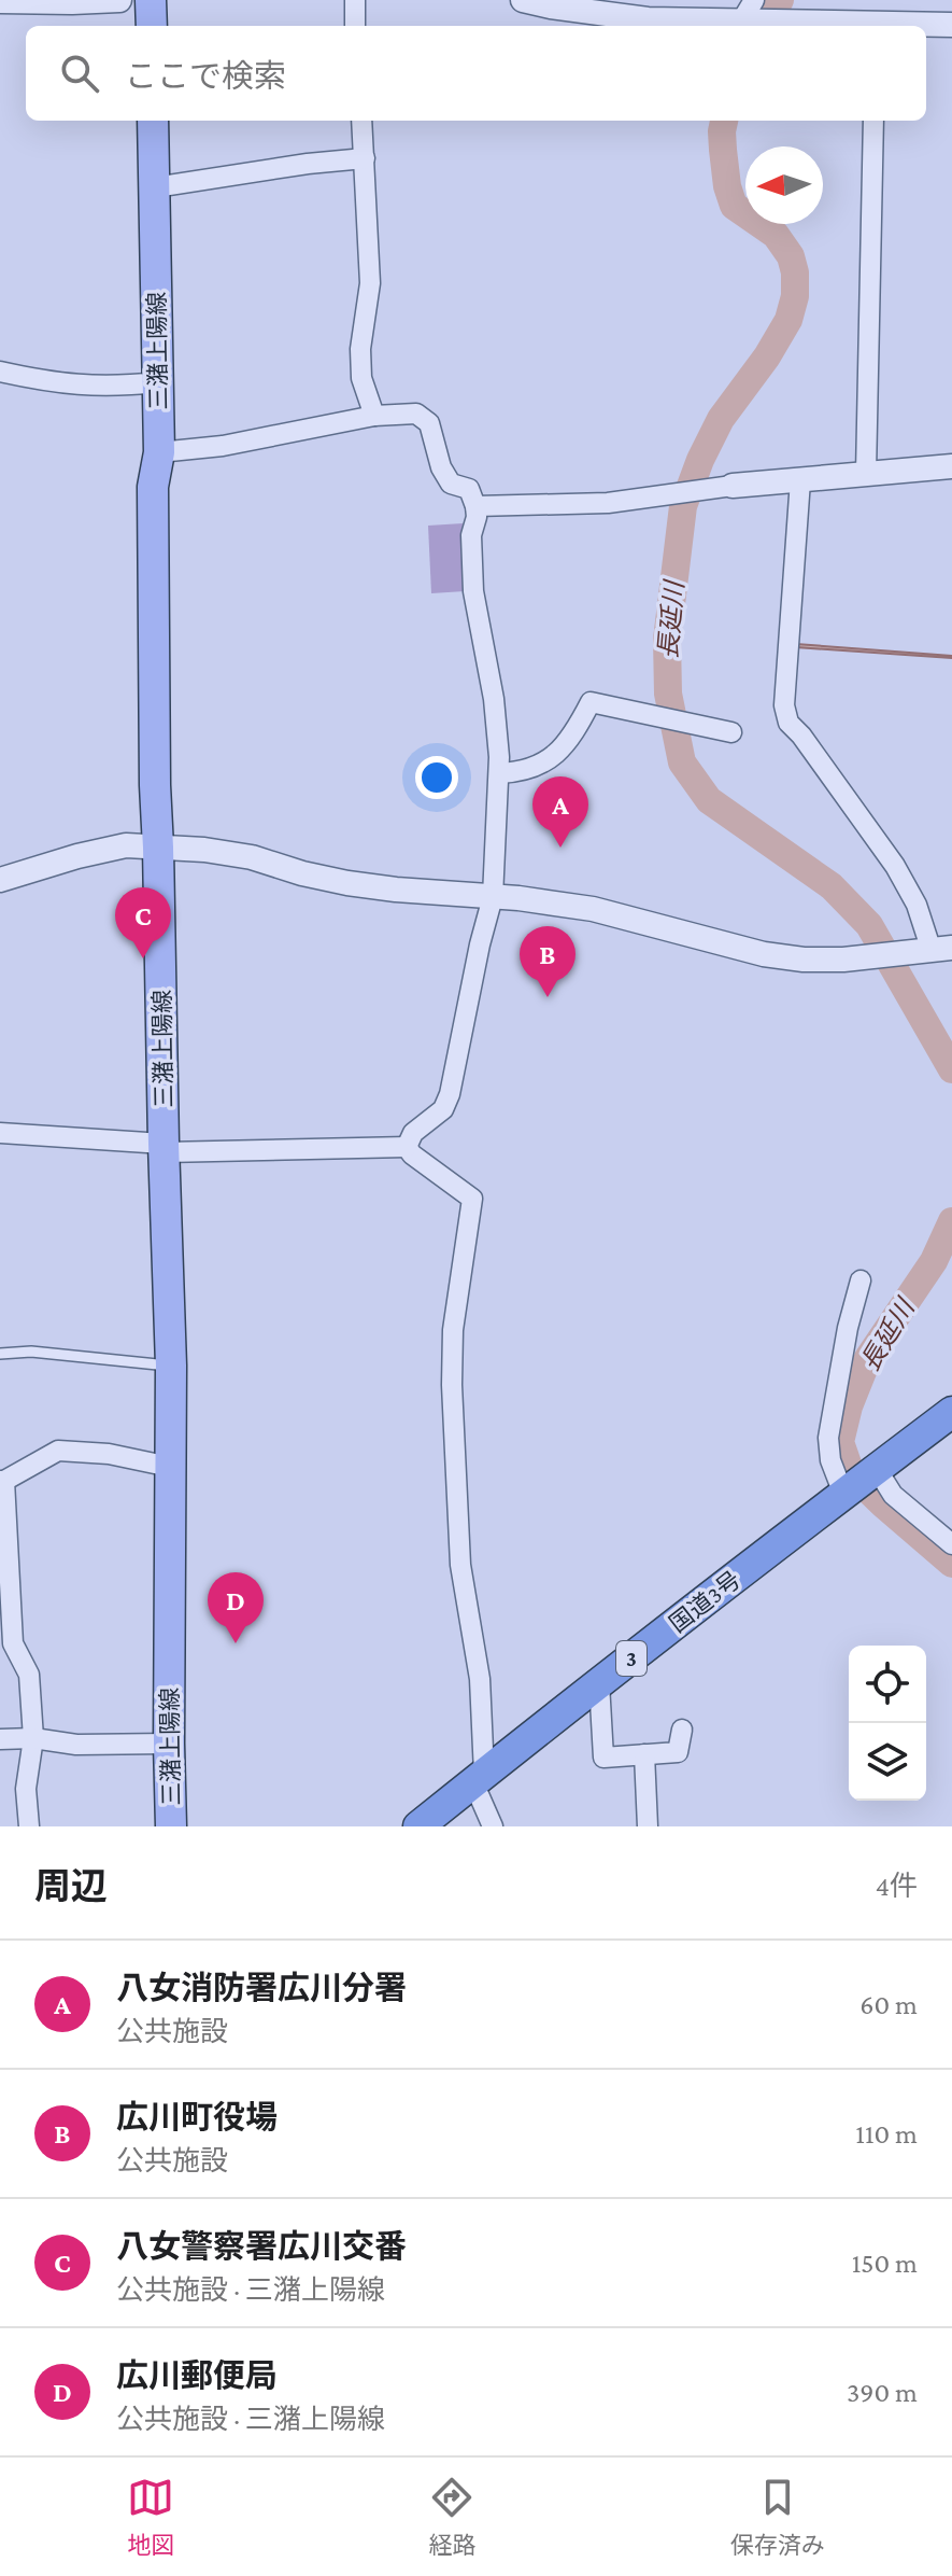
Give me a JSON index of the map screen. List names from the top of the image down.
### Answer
{
  "streets": {
    "highway": ["国道3号", "3"],
    "main road": ["三潴上陽線"]
  },
  "water": ["長延川"],
  "north": "left",
  "page": {
    "search": "ここで検索",
    "pins": [
      "A",
      "C",
      "B",
      "D"
    ],
    "heading": ["周辺", "4件"],
    "list": [
      {
        "mark": "A",
        "name": "八女消防署広川分署",
        "note": "公共施設",
        "value": "60 m"
      },
      {
        "mark": "B",
        "name": "広川町役場",
        "note": "公共施設",
        "value": "110 m"
      },
      {
        "mark": "C",
        "name": "八女警察署広川交番",
        "note": "公共施設 · 三潴上陽線",
        "value": "150 m"
      },
      {
        "mark": "D",
        "name": "広川郵便局",
        "note": "公共施設 · 三潴上陽線",
        "value": "390 m"
      }
    ],
    "nav": ["地図", "経路", "保存済み"]
  }
}
